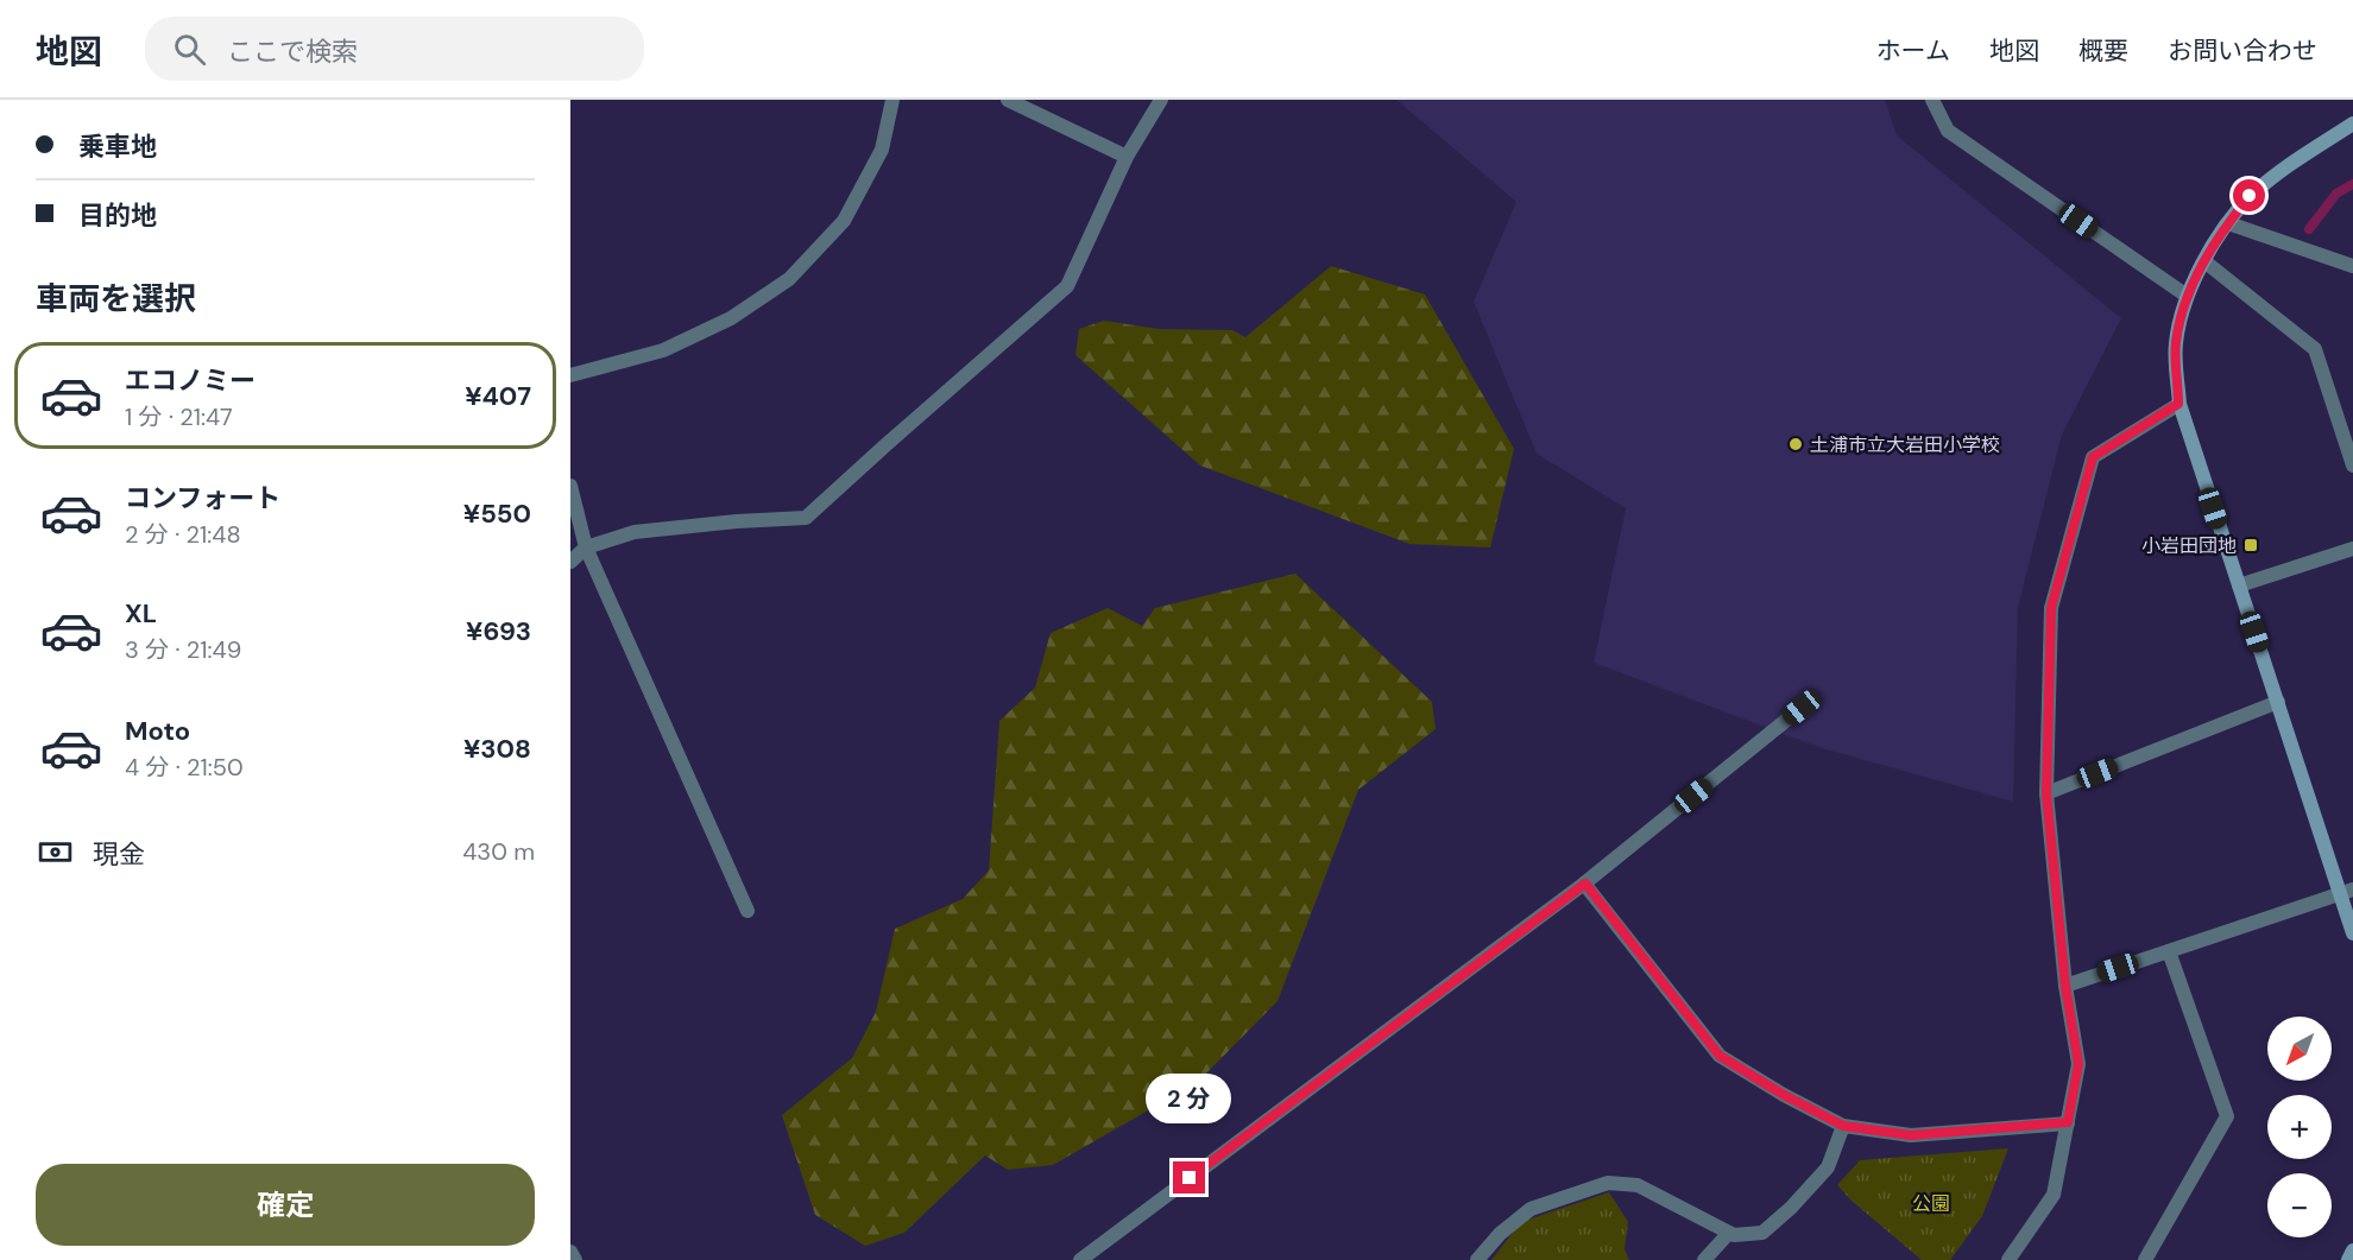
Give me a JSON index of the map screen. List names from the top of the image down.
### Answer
{
  "parks": ["公園"],
  "places": {
    "other": ["土浦市立大岩田小学校"],
    "transit": ["小岩田団地"]
  },
  "north": "bottom left",
  "page": {
    "header": "地図",
    "search": "ここで検索",
    "nav": [
      "ホーム",
      "地図",
      "概要",
      "お問い合わせ"
    ],
    "banner": ["乗車地", "目的地"],
    "heading": "車両を選択",
    "list": [
      {
        "name": "エコノミー",
        "note": "1 分 · 21:47",
        "value": "¥407"
      },
      {
        "name": "コンフォート",
        "note": "2 分 · 21:48",
        "value": "¥550"
      },
      {
        "name": "XL",
        "note": "3 分 · 21:49",
        "value": "¥693"
      },
      {
        "name": "Moto",
        "note": "4 分 · 21:50",
        "value": "¥308"
      }
    ],
    "pay": ["現金", "430 m"],
    "map_buttons": ["+", "−"],
    "bubble": "2 分",
    "buttons": "確定"
  }
}
